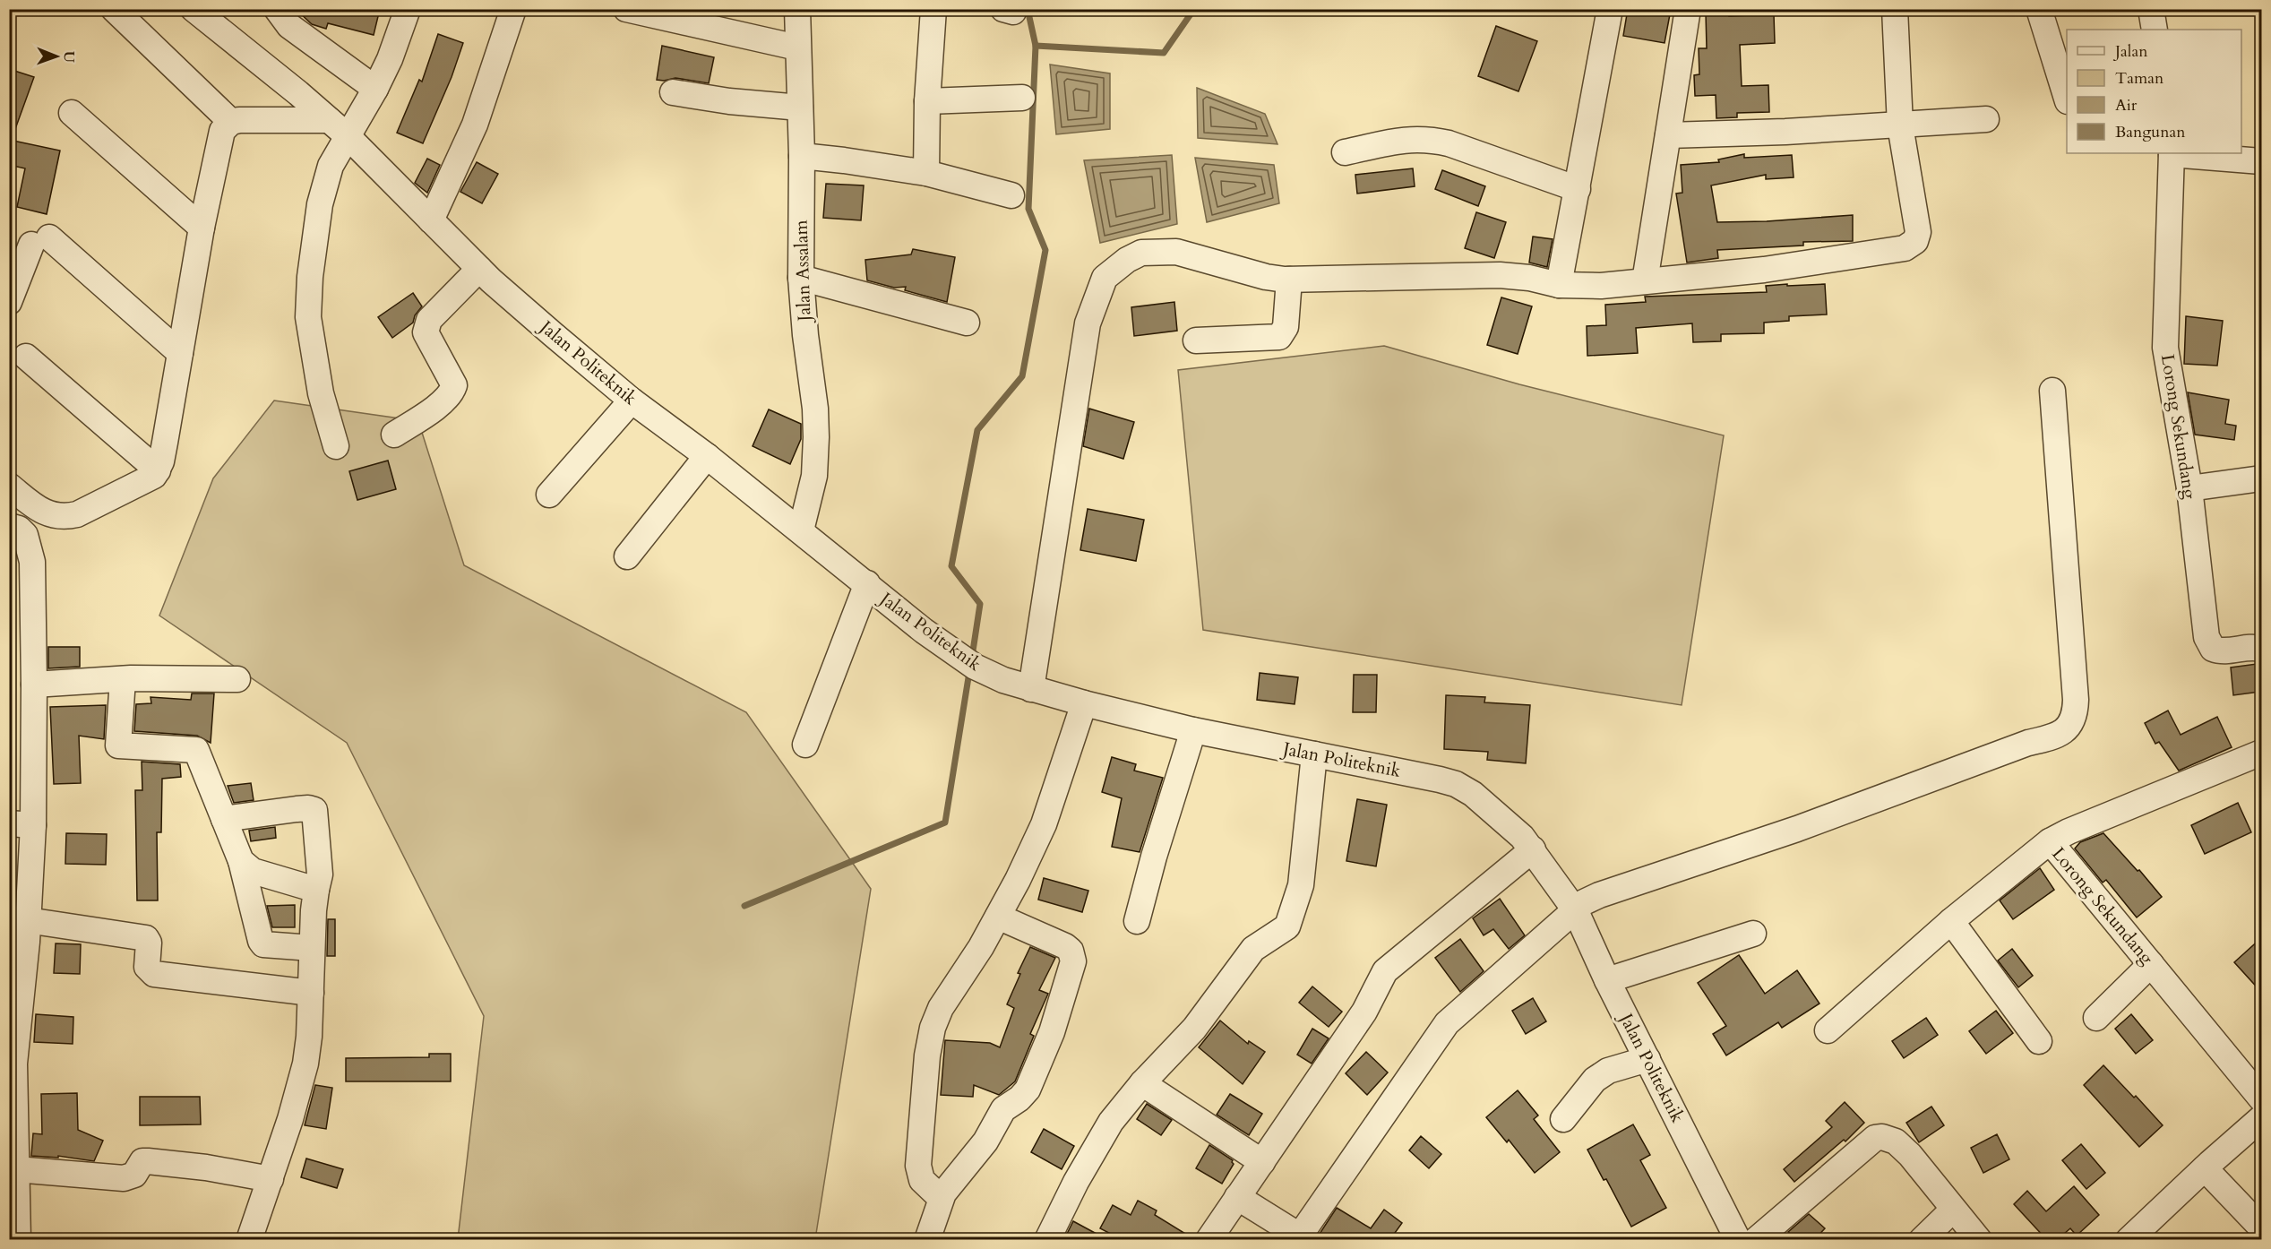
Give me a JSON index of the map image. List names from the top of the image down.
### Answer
{
  "streets": {
    "street": ["Jalan Assalam", "Jalan Politeknik", "Lorong Sekundang"]
  },
  "crossings": [
    ["Jalan Assalam", "Jalan Politeknik"]
  ],
  "legend": [
    "Jalan",
    "Taman",
    "Air",
    "Bangunan"
  ],
  "north": "right"
}
